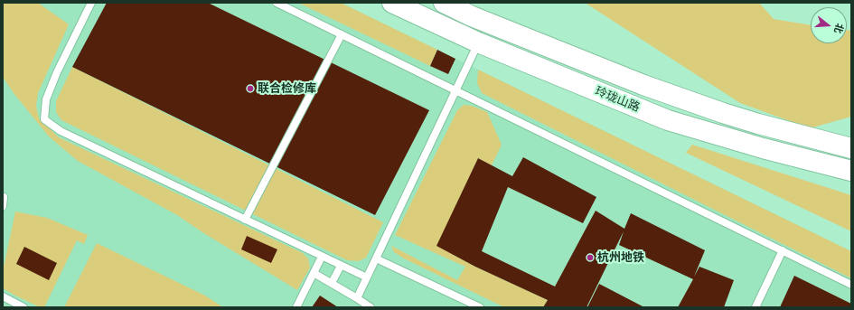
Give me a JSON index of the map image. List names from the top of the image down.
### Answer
{
  "streets": {
    "main road": ["玲珑山路"]
  },
  "places": ["联合检修库", "杭州地铁"],
  "north": "right"
}
